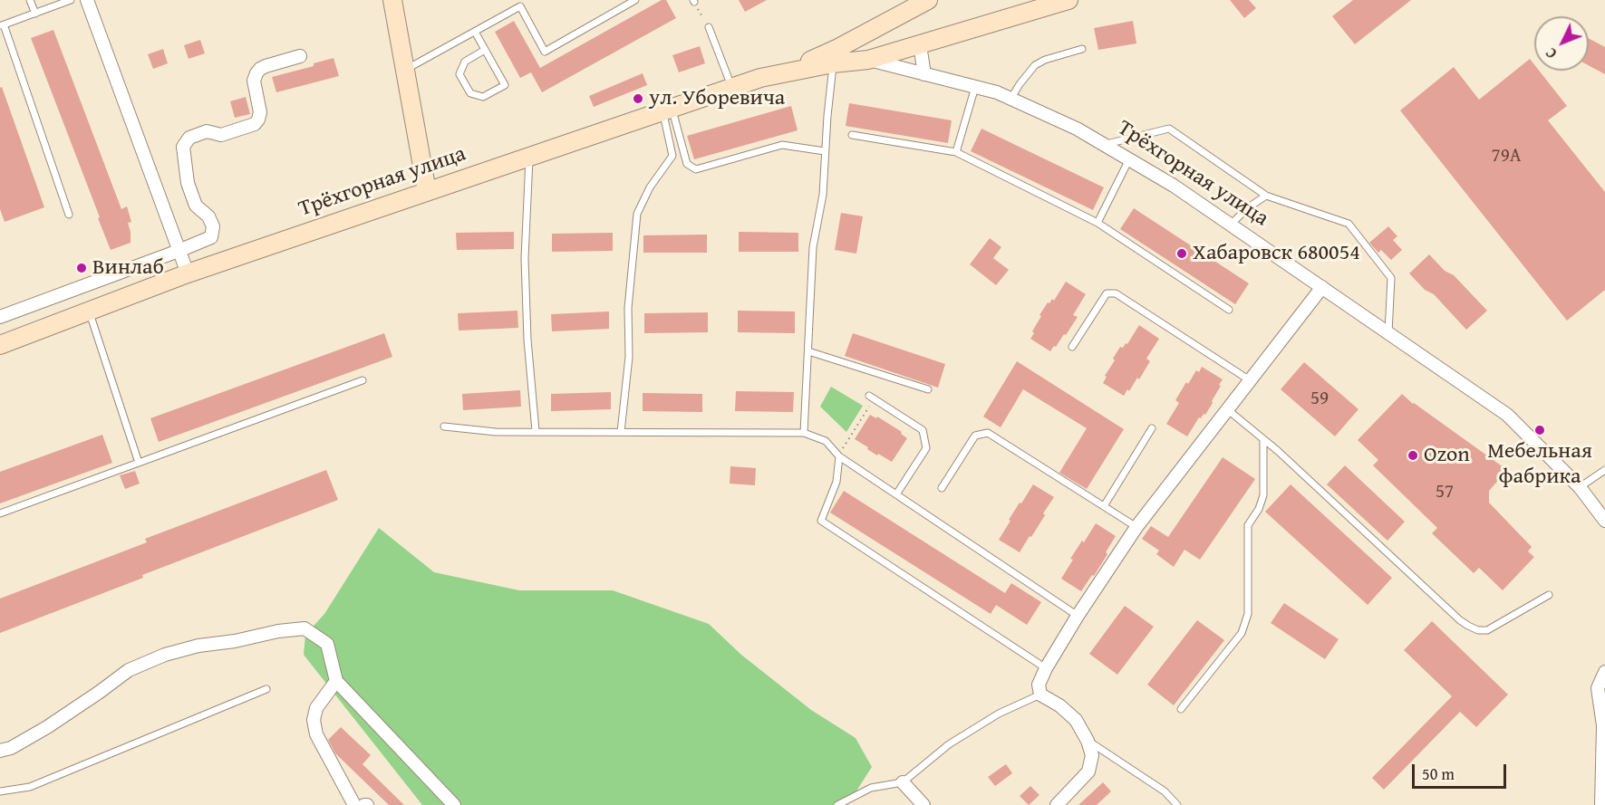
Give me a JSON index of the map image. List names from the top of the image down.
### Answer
{
  "streets": {
    "main road": ["Трёхгорная улица"]
  },
  "places": [
    "ул. Уборевича",
    "Хабаровск 680054",
    "Винлаб",
    "Мебельная фабрика",
    "Ozon"
  ],
  "house_numbers": ["79А", "59", "57"],
  "scale_bar": "50 m",
  "north": "bottom left"
}
